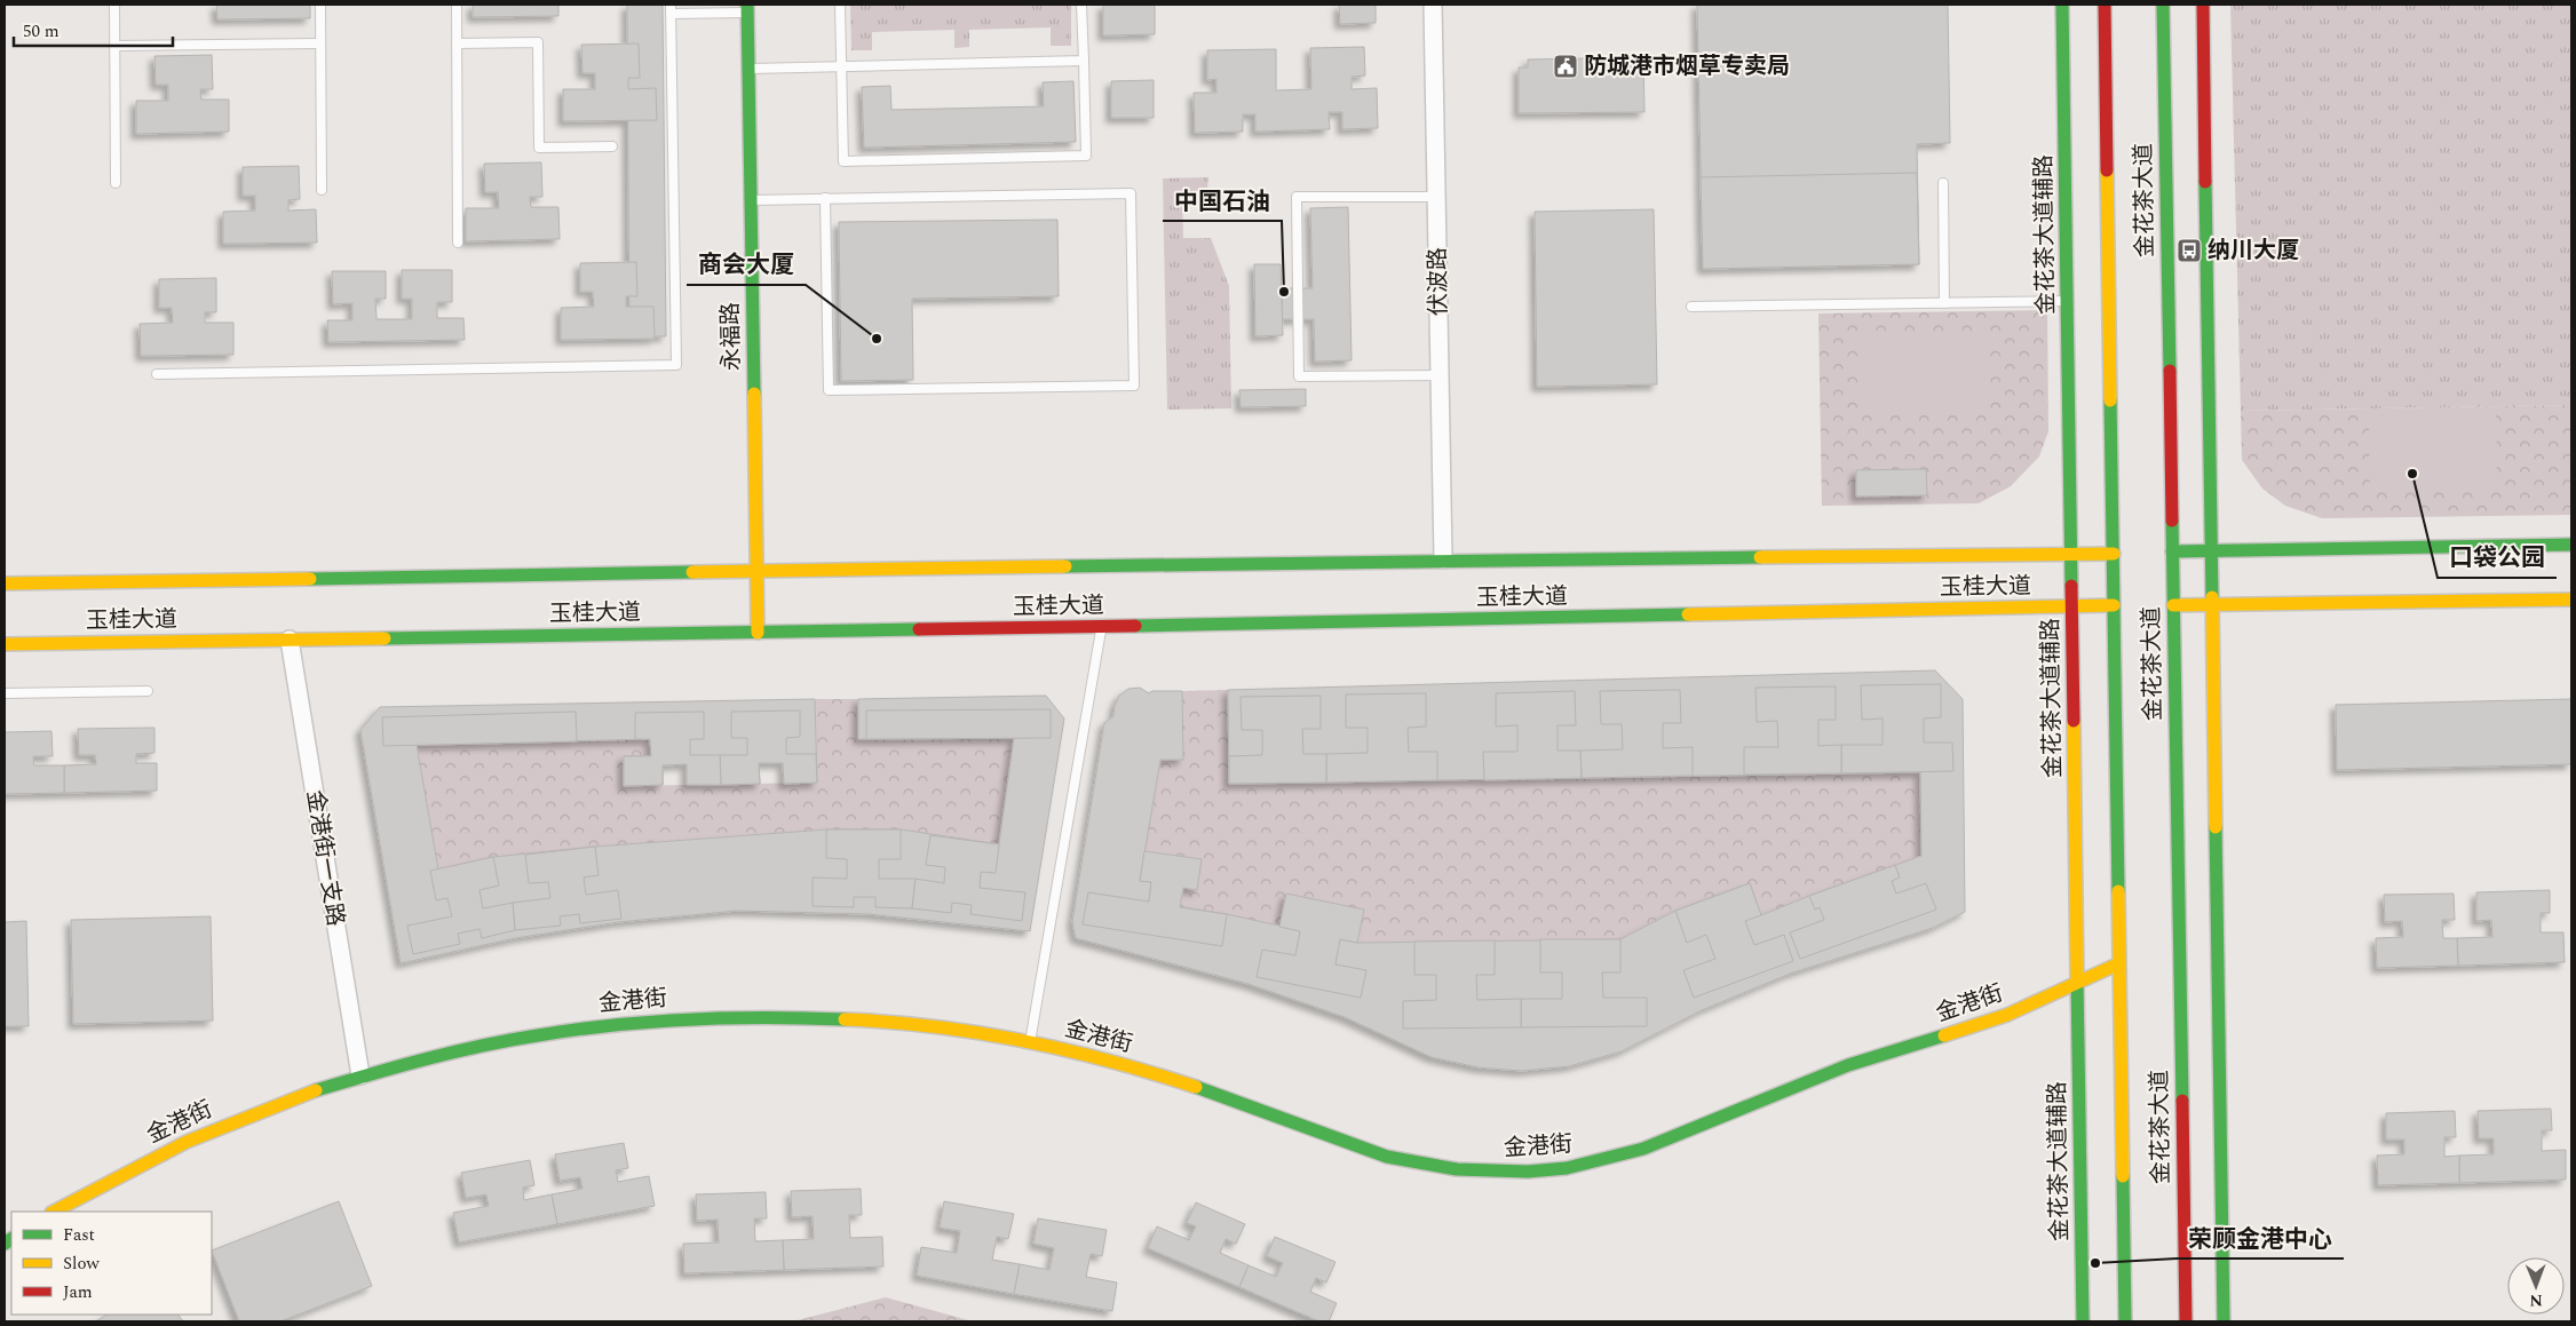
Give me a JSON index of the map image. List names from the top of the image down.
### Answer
{
  "streets": {
    "main road": [
      "金花茶大道",
      "金花茶大道辅路",
      "永福路",
      "玉桂大道",
      "金港街"
    ],
    "street": ["伏波路", "金港街一支路"]
  },
  "crossings": [
    ["金花茶大道", "玉桂大道"],
    ["金花茶大道", "金港街"],
    ["金花茶大道辅路", "玉桂大道"],
    ["金花茶大道辅路", "金港街"],
    ["伏波路", "玉桂大道"],
    ["永福路", "玉桂大道"],
    ["玉桂大道", "金港街一支路"],
    ["金港街一支路", "金港街"]
  ],
  "places": {
    "public building": ["防城港市烟草专卖局"],
    "bus stop": ["纳川大厦"],
    "other": [
      "中国石油",
      "商会大厦",
      "口袋公园",
      "荣顾金港中心"
    ]
  },
  "legend": ["Fast", "Slow", "Jam"],
  "scale_bar": "50 m",
  "north": "bottom"
}
